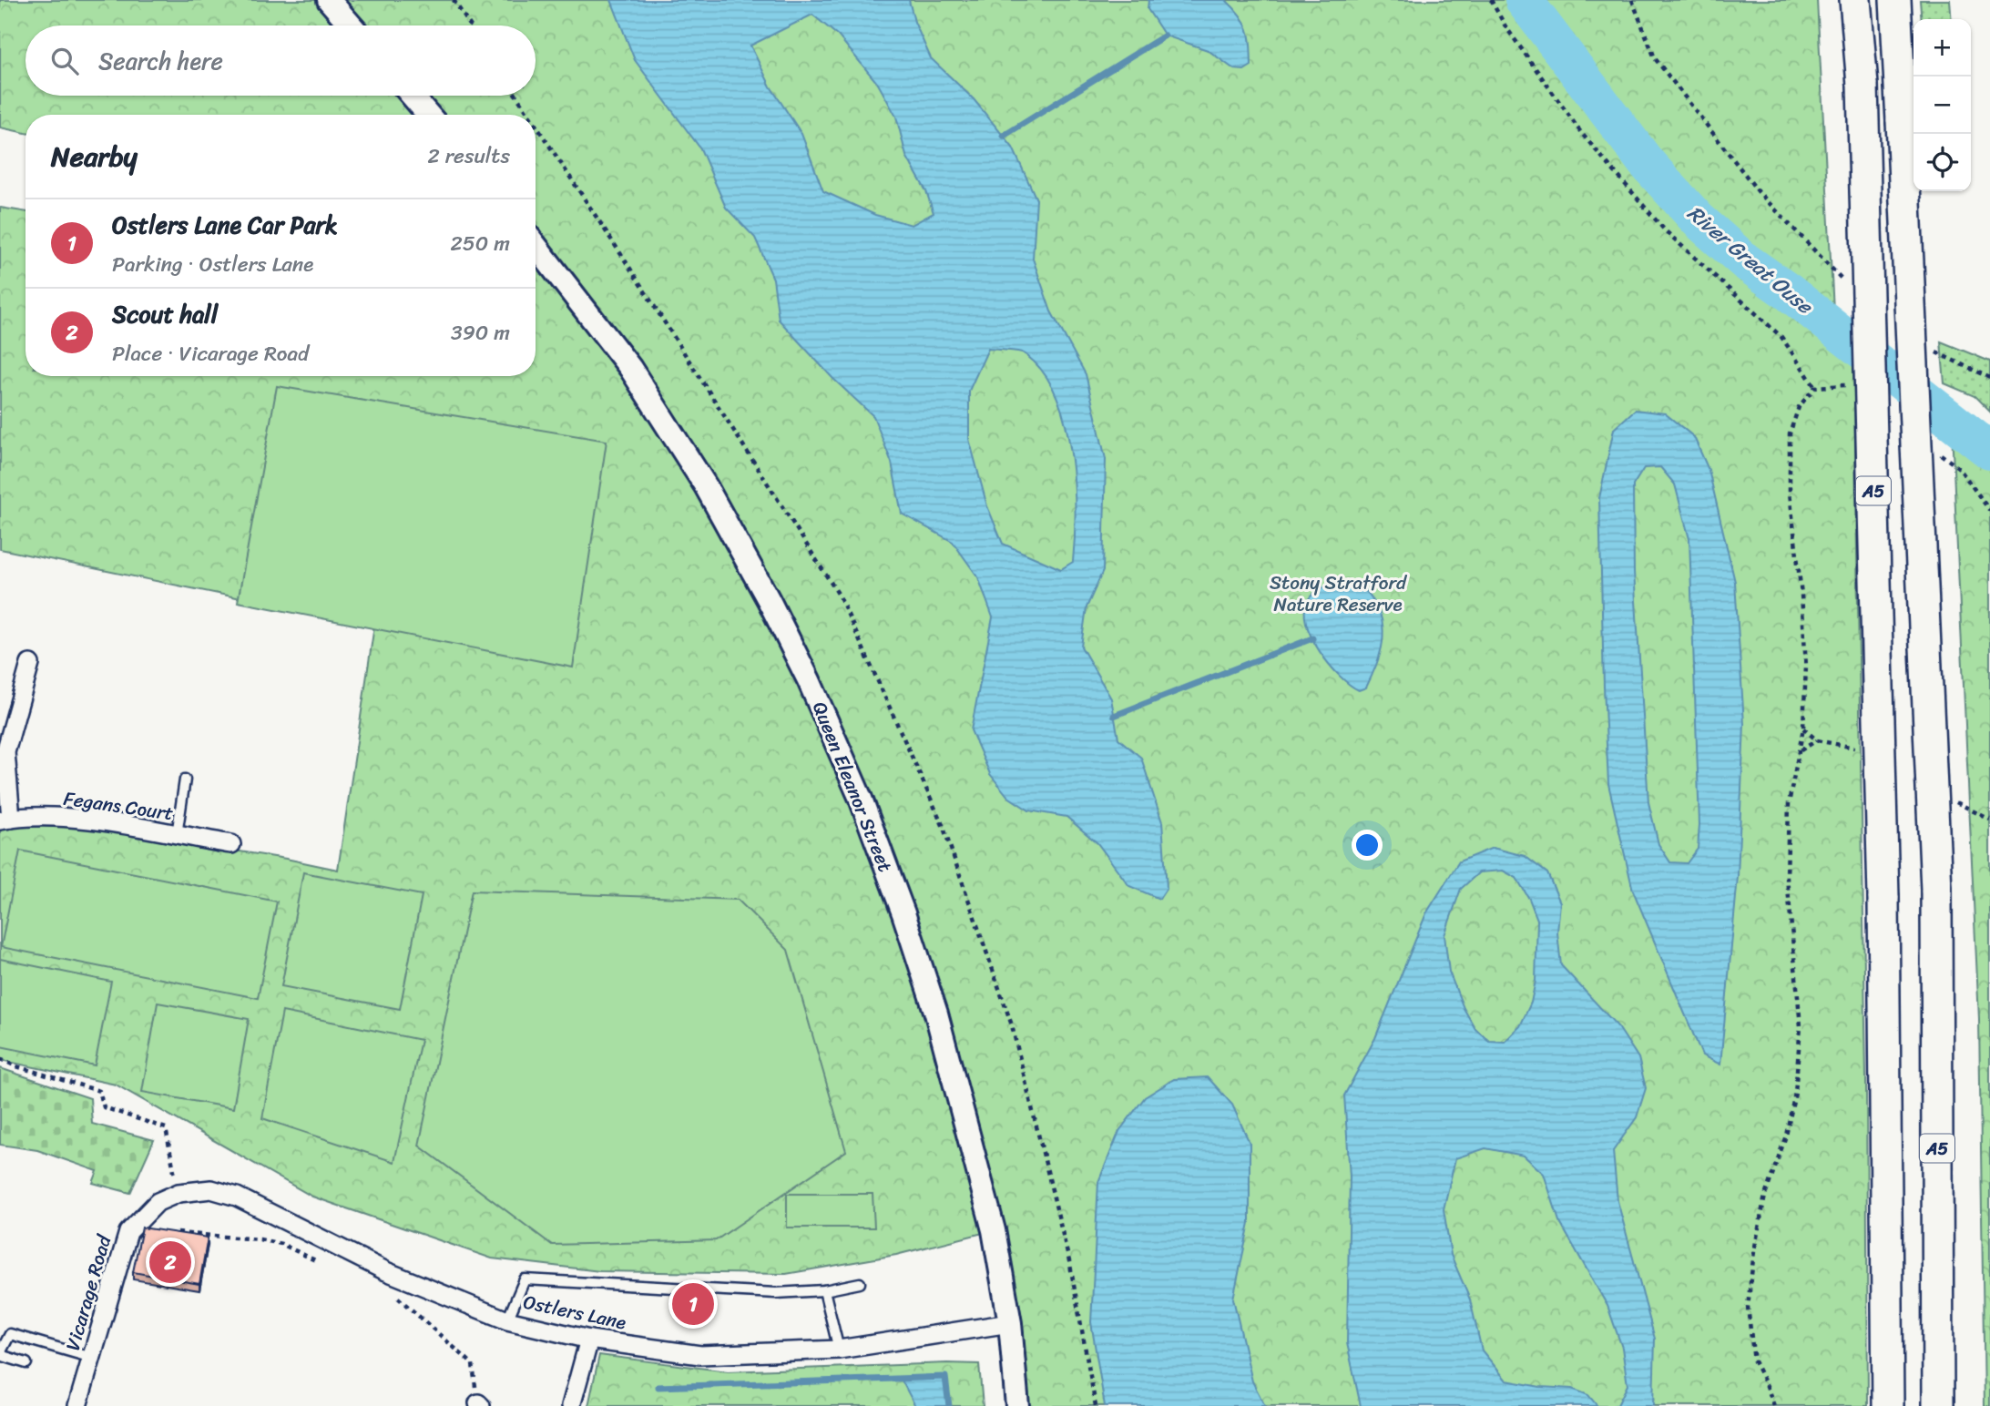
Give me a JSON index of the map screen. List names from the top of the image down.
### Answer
{
  "streets": {
    "highway": ["A5"],
    "street": [
      "Queen Eleanor Street",
      "Fegans Court",
      "Vicarage Road",
      "Ostlers Lane"
    ]
  },
  "crossings": [
    ["Queen Eleanor Street", "Ostlers Lane"],
    ["Vicarage Road", "Ostlers Lane"]
  ],
  "water": ["River Great Ouse"],
  "parks": ["Stony Stratford Nature Reserve"],
  "page": {
    "map_buttons": ["+", "−"],
    "search": "Search here",
    "heading": ["Nearby", "2 results"],
    "list": [
      {
        "mark": "1",
        "name": "Ostlers Lane Car Park",
        "note": "Parking · Ostlers Lane",
        "value": "250 m"
      },
      {
        "mark": "2",
        "name": "Scout hall",
        "note": "Place · Vicarage Road",
        "value": "390 m"
      }
    ],
    "pins": ["2", "1"]
  }
}
